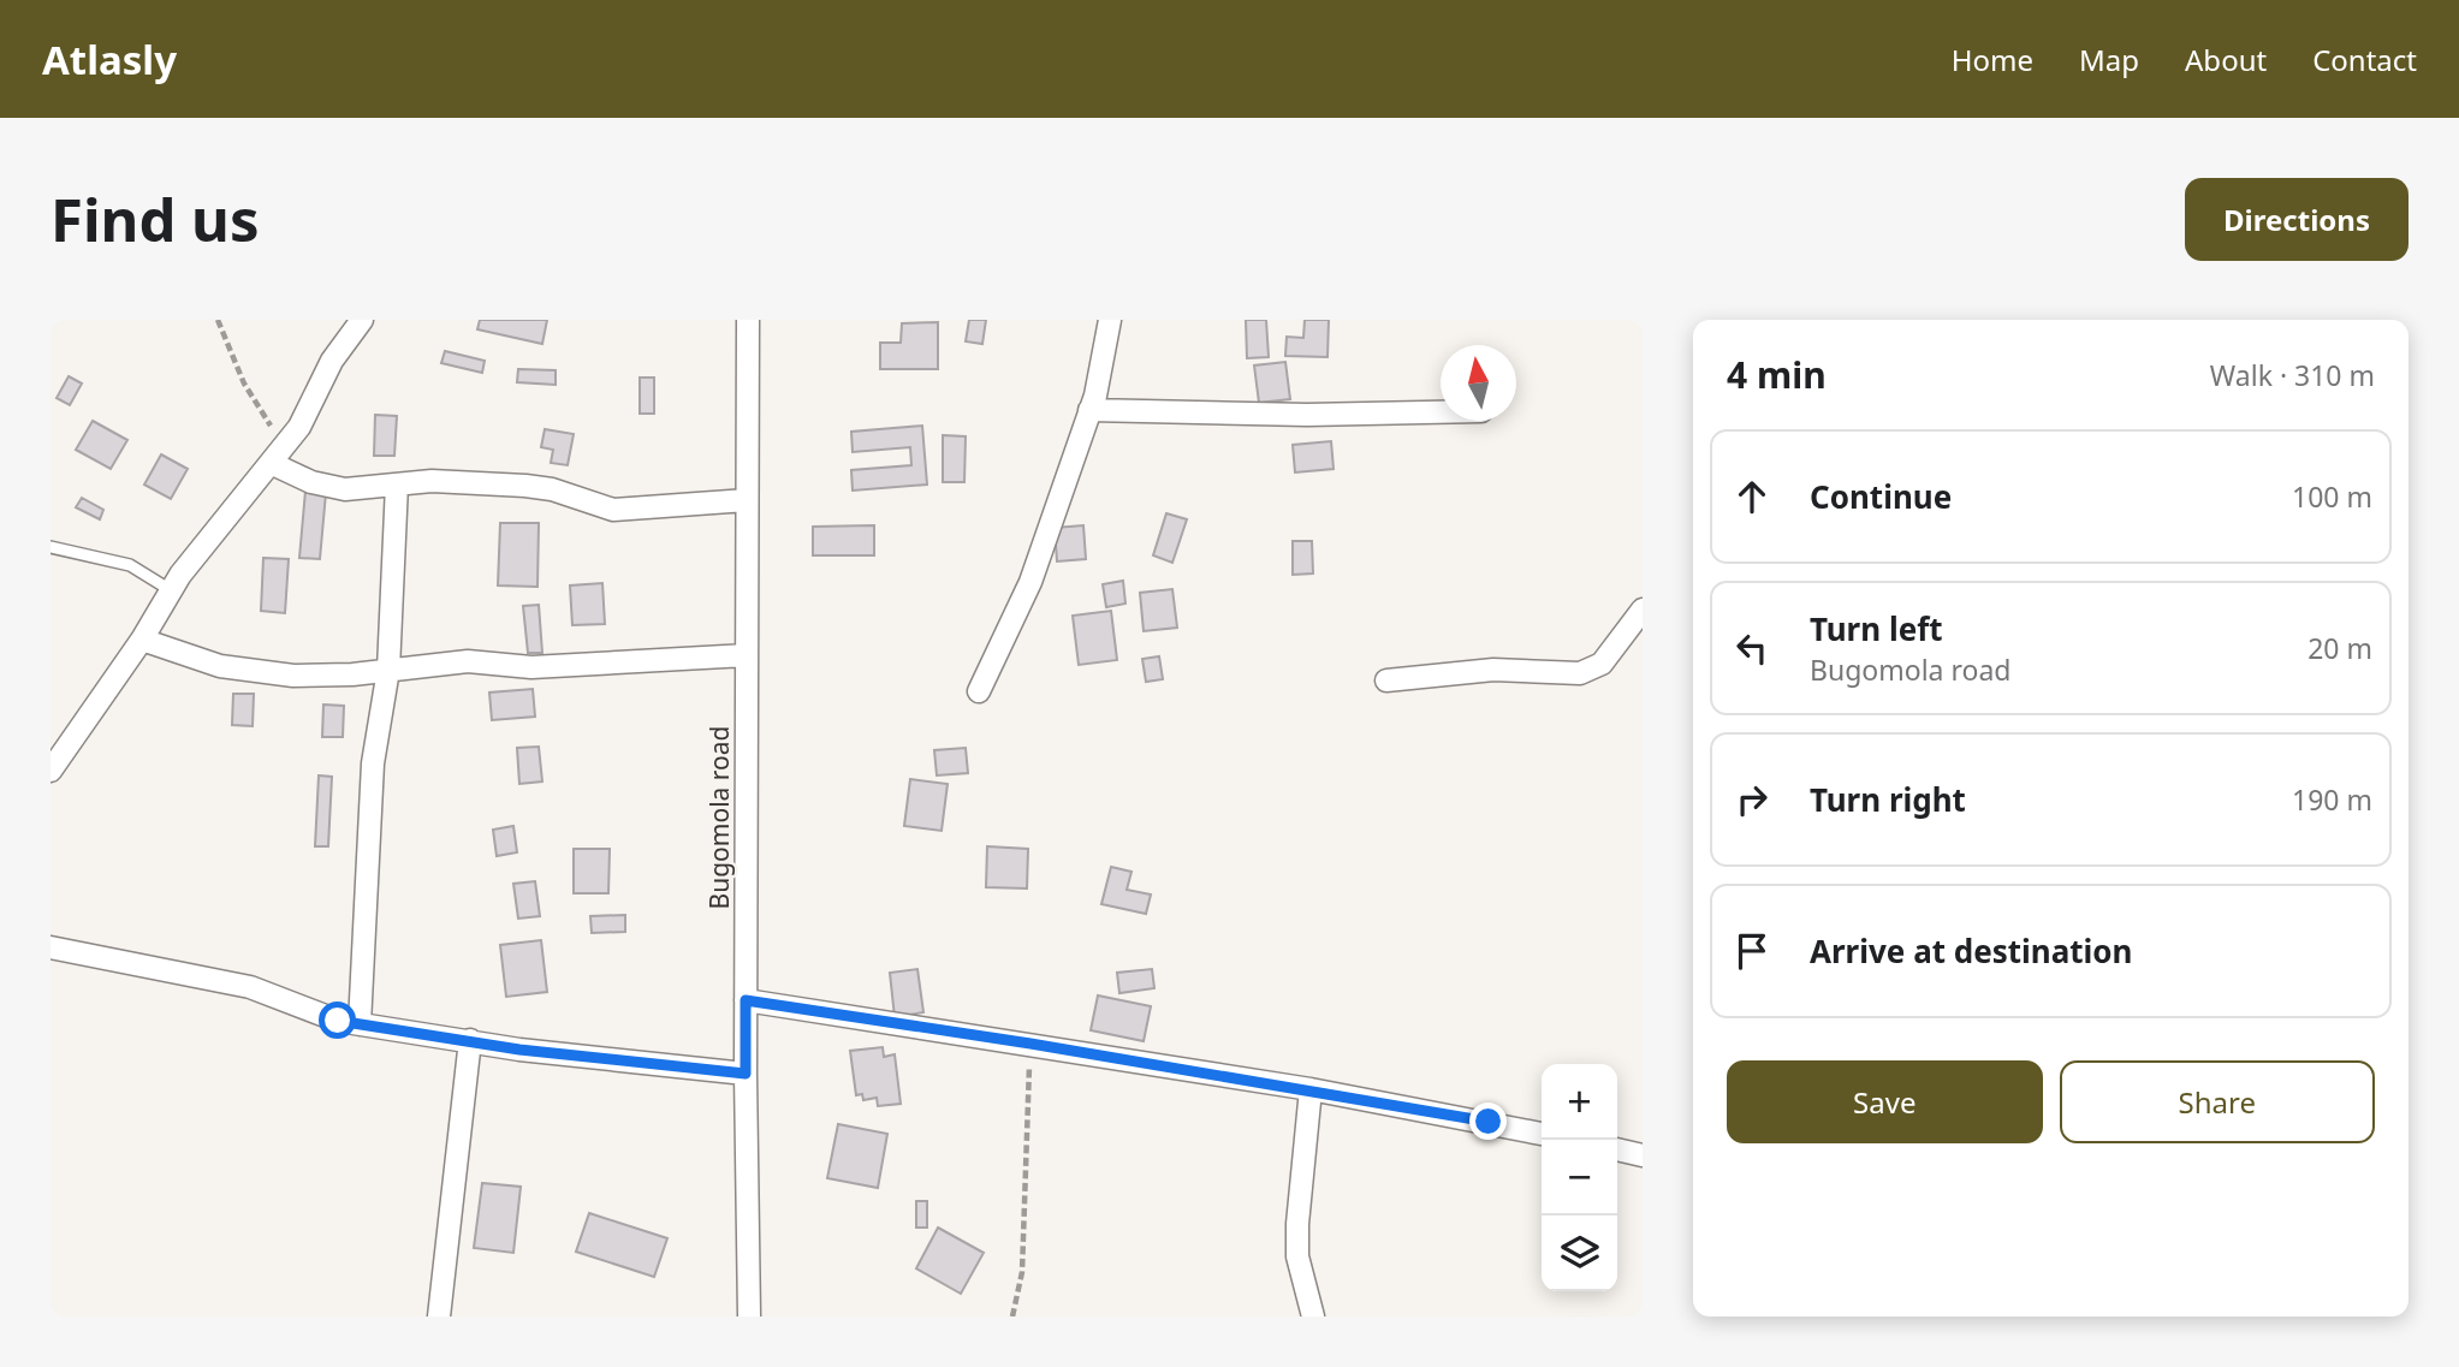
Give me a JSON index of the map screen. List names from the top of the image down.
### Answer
{
  "streets": {
    "street": ["Bugomola road"]
  },
  "north": "top",
  "page": {
    "header": "Atlasly",
    "nav": [
      "Home",
      "Map",
      "About",
      "Contact"
    ],
    "buttons": [
      "Directions",
      ["Save", "Share"]
    ],
    "title": "Find us",
    "heading": ["4 min", "Walk · 310 m"],
    "list": [
      ["Continue", "100 m"],
      ["Turn left", "Bugomola road", "20 m"],
      ["Turn right", "190 m"],
      "Arrive at destination"
    ],
    "map_buttons": ["+", "−"]
  }
}
